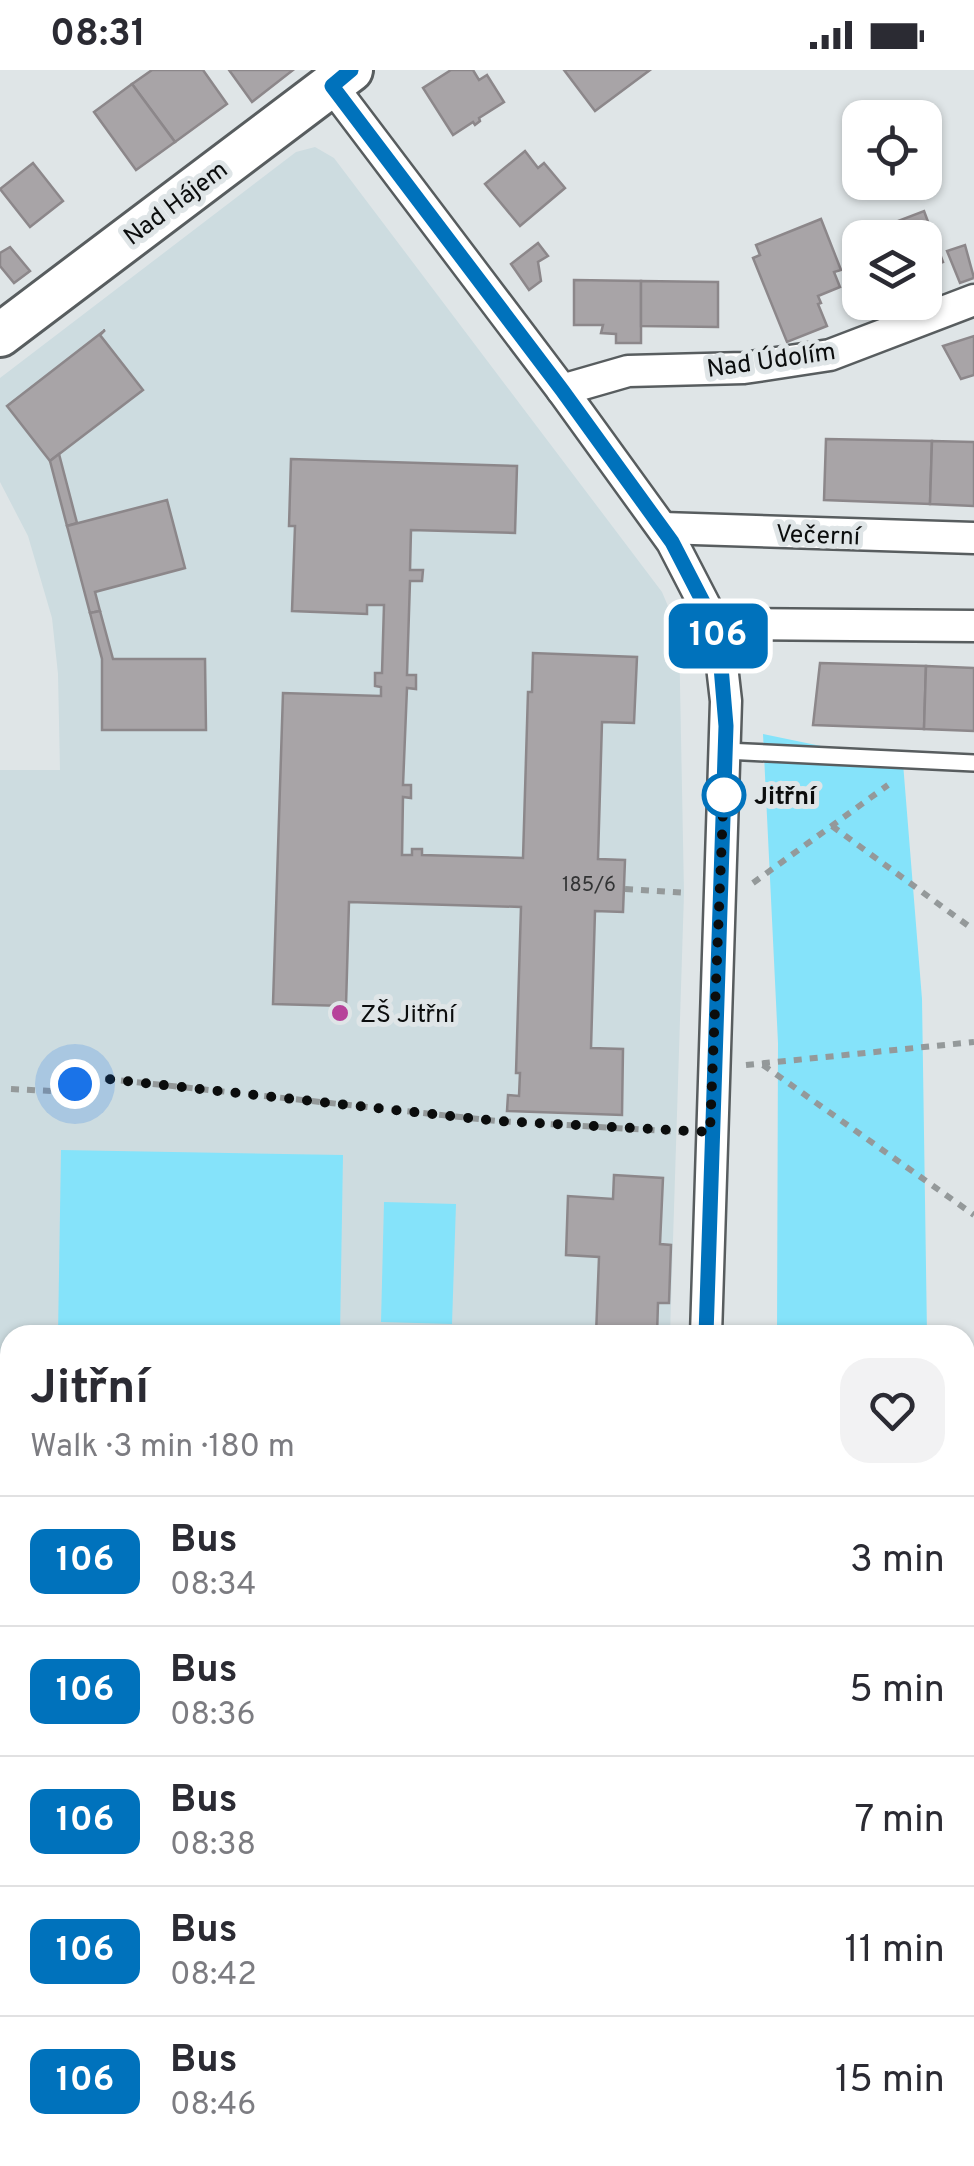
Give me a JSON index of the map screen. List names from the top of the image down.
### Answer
{
  "streets": {
    "street": ["Nad Hájem", "Nad Údolím", "Večerní"]
  },
  "places": ["Jitřní", "ZŠ Jitřní"],
  "lines": ["bus line 106"],
  "house_numbers": ["185/6"],
  "page": {
    "status": "08:31",
    "on_map": "106",
    "heading": ["Jitřní", "Walk · 3 min · 180 m"],
    "list": [
      {
        "mark": "106",
        "name": "Bus",
        "note": "08:34",
        "value": "3 min"
      },
      {
        "mark": "106",
        "name": "Bus",
        "note": "08:36",
        "value": "5 min"
      },
      {
        "mark": "106",
        "name": "Bus",
        "note": "08:38",
        "value": "7 min"
      },
      {
        "mark": "106",
        "name": "Bus",
        "note": "08:42",
        "value": "11 min"
      },
      {
        "mark": "106",
        "name": "Bus",
        "note": "08:46",
        "value": "15 min"
      }
    ]
  }
}
